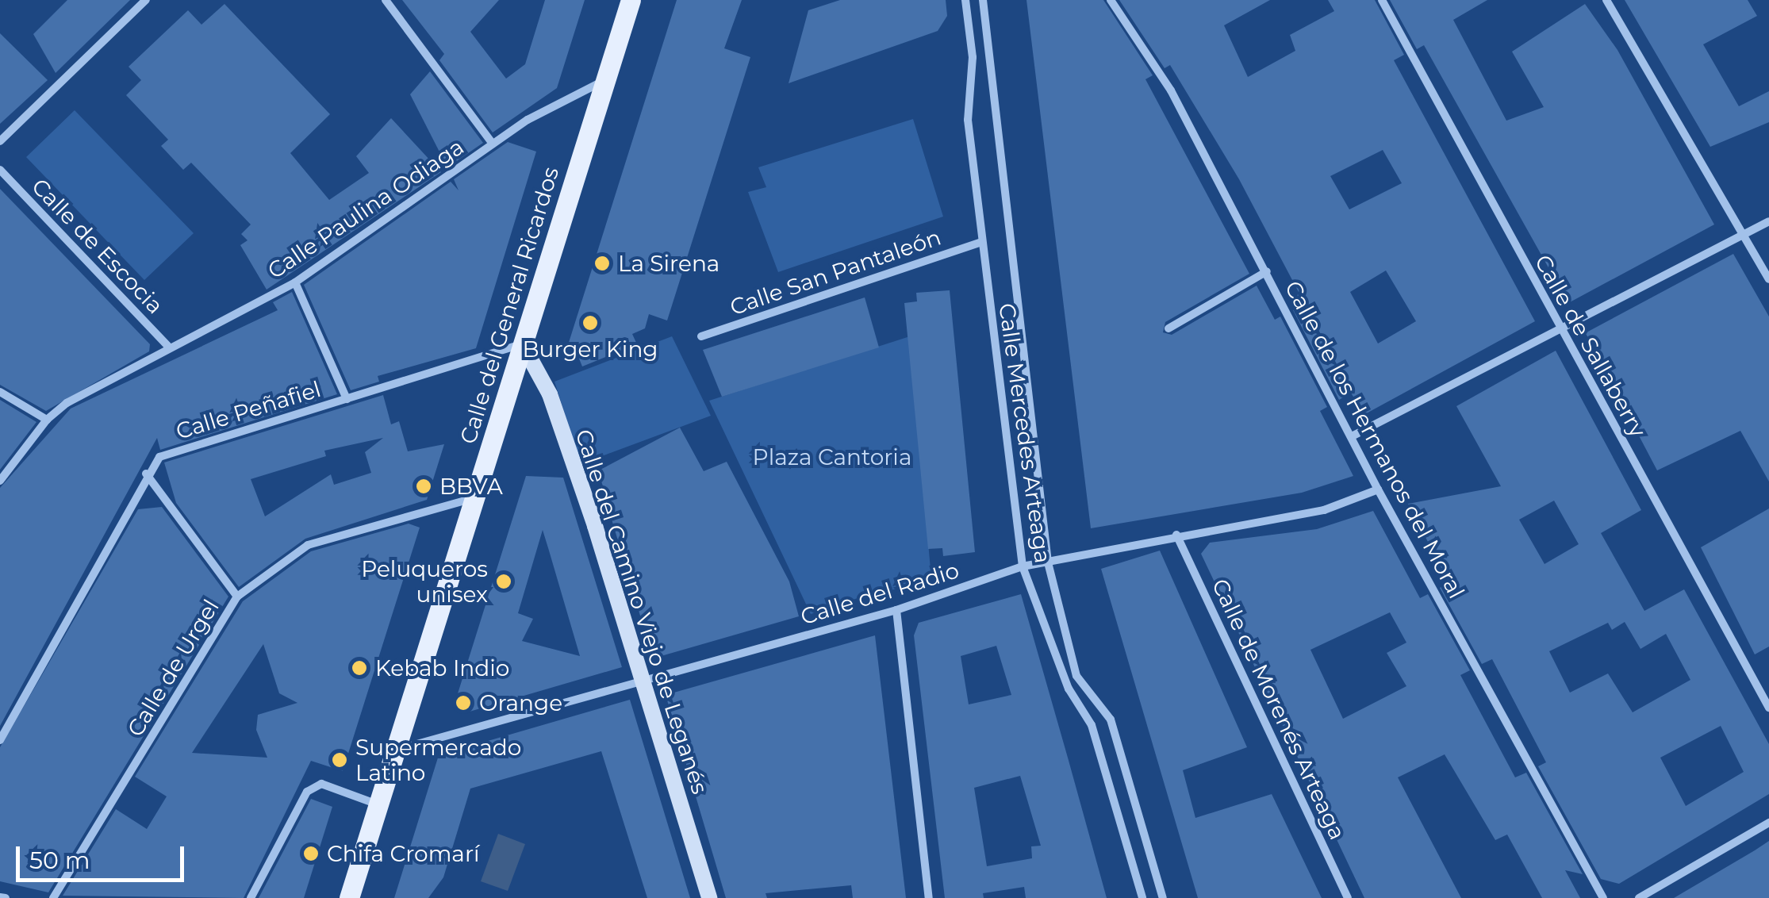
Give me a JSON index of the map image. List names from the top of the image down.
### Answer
{
  "streets": {
    "main road": ["Calle del General Ricardos"],
    "street": [
      "Calle Paulina Odiaga",
      "Calle de Escocia",
      "Calle San Pantaleón",
      "Calle de Sallaberry",
      "Calle Peñafiel",
      "Calle Mercedes Arteaga",
      "Calle de los Hermanos del Moral",
      "Calle del Radio",
      "Calle del Camino Viejo de Leganés",
      "Calle de Urgel",
      "Calle de Morenés Arteaga"
    ]
  },
  "crossings": [
    ["Calle Paulina Odiaga", "Calle de Escocia"],
    ["Calle Paulina Odiaga", "Calle del General Ricardos"],
    ["Calle San Pantaleón", "Calle Mercedes Arteaga"],
    ["Calle del General Ricardos", "Calle Peñafiel"],
    ["Calle del General Ricardos", "Calle del Radio"],
    ["Calle del General Ricardos", "Calle del Camino Viejo de Leganés"],
    ["Calle del General Ricardos", "Calle de Urgel"],
    ["Calle Peñafiel", "Calle del Camino Viejo de Leganés"],
    ["Calle Mercedes Arteaga", "Calle del Radio"],
    ["Calle de los Hermanos del Moral", "Calle del Radio"],
    ["Calle del Radio", "Calle del Camino Viejo de Leganés"],
    ["Calle del Radio", "Calle de Morenés Arteaga"]
  ],
  "parks": ["Plaza Cantoria"],
  "places": [
    "La Sirena",
    "Burger King",
    "BBVA",
    "Peluqueros unisex",
    "Kebab Indio",
    "Orange",
    "Supermercado Latino",
    "Chifa Cromarí"
  ],
  "scale_bar": "50 m"
}
